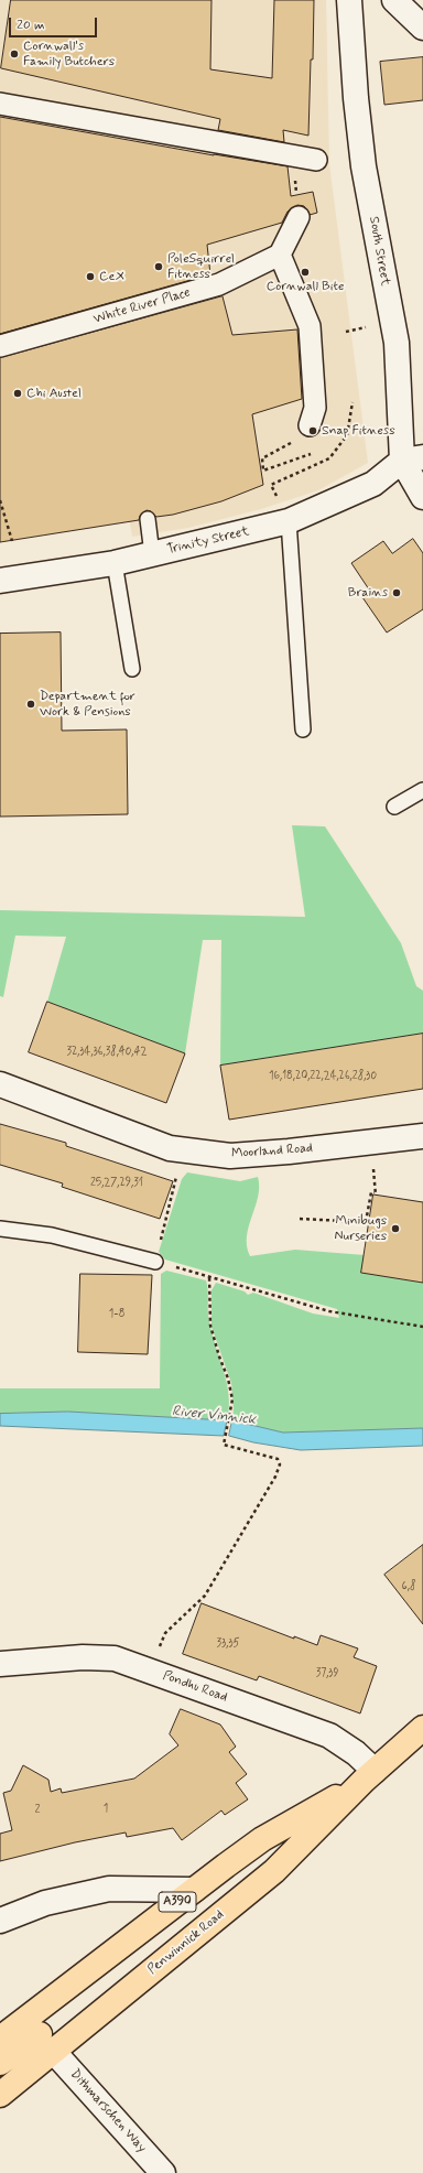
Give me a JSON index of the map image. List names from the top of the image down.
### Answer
{
  "streets": {
    "highway": ["A390", "Penwinnick Road"],
    "street": [
      "South Street",
      "White River Place",
      "Trinity Street",
      "Moorland Road",
      "Pondhu Road",
      "Dithmarschen Way"
    ]
  },
  "crossings": [
    ["South Street", "Trinity Street"],
    ["Pondhu Road", "Penwinnick Road"],
    ["Penwinnick Road", "Dithmarschen Way"]
  ],
  "water": ["River Vinnick"],
  "places": [
    "Cornwall's Family Butchers",
    "PoleSquirrel Fitness",
    "Cornwall Bite",
    "CeX",
    "Chi Austel",
    "Snap Fitness",
    "Brains",
    "Department for Work & Pensions",
    "Minibugs Nurseries"
  ],
  "house_numbers": [
    "32,34,36,38,40,42",
    "16,18,20,22,24,26,28,30",
    "25,27,29,31",
    "1-8",
    "6,8",
    "33,35",
    "37,39",
    "1",
    "2"
  ],
  "scale_bar": "20 m"
}
